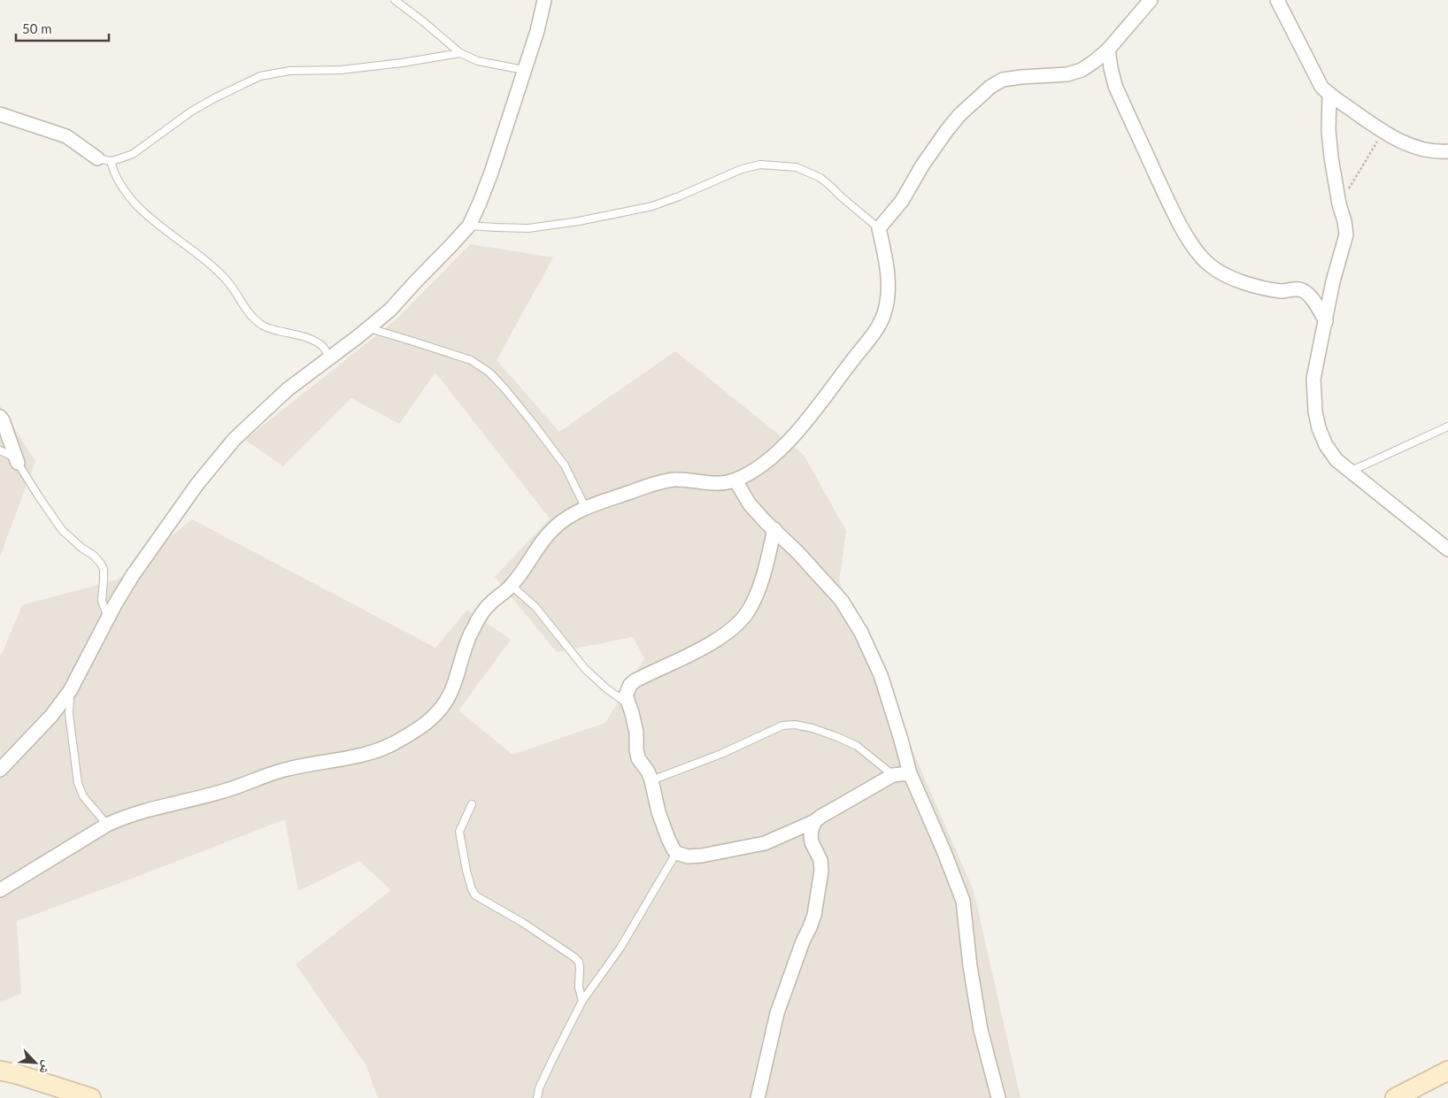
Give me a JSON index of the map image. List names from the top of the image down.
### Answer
{
  "scale_bar": "50 m",
  "north": "bottom right"
}
